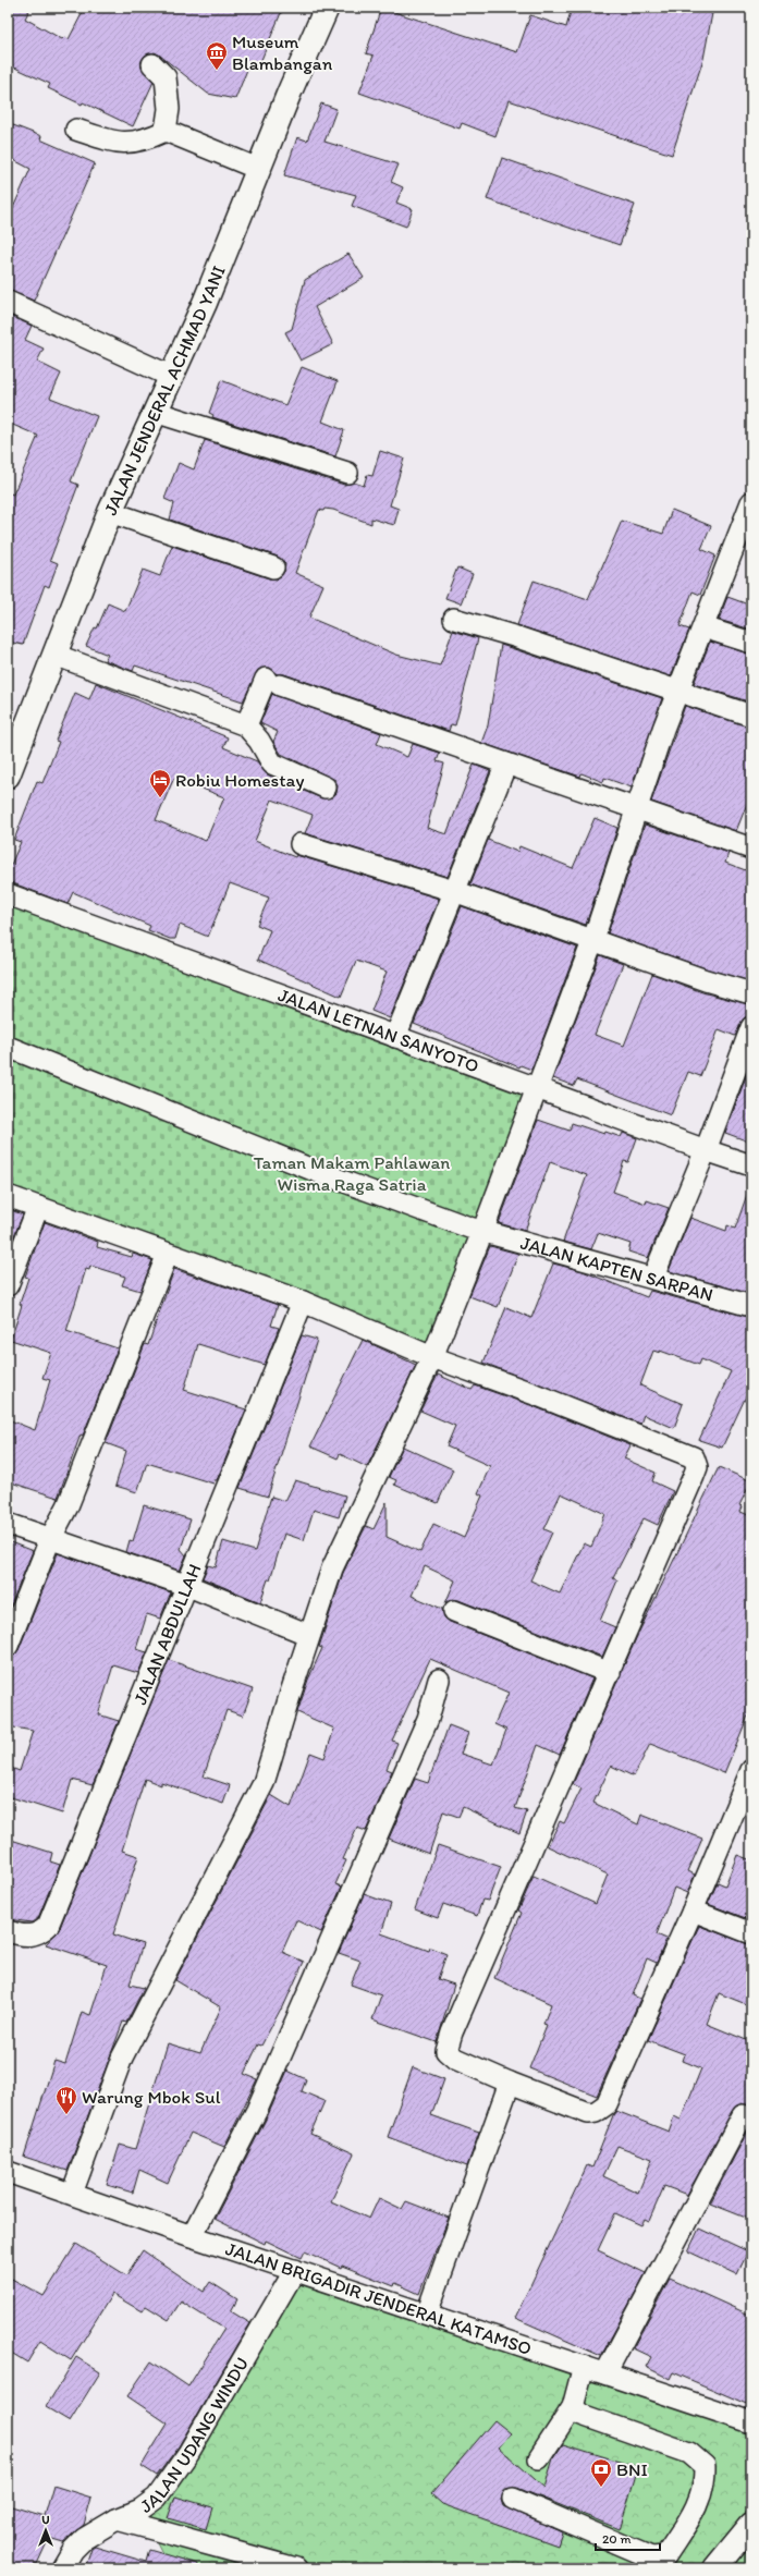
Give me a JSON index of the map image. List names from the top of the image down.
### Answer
{
  "streets": {
    "main road": ["JALAN JENDERAL ACHMAD YANI"],
    "street": [
      "JALAN LETNAN SANYOTO",
      "JALAN KAPTEN SARPAN",
      "JALAN ABDULLAH",
      "JALAN BRIGADIR JENDERAL KATAMSO",
      "JALAN UDANG WINDU"
    ]
  },
  "crossings": [
    ["JALAN BRIGADIR JENDERAL KATAMSO", "JALAN UDANG WINDU"]
  ],
  "parks": ["Taman Makam Pahlawan Wisma Raga Satria"],
  "places": {
    "museum": ["Museum Blambangan"],
    "hotel": ["Robiu Homestay"],
    "restaurant": ["Warung Mbok Sul"],
    "bank": ["BNI"]
  },
  "scale_bar": "20 m",
  "north": "top"
}
